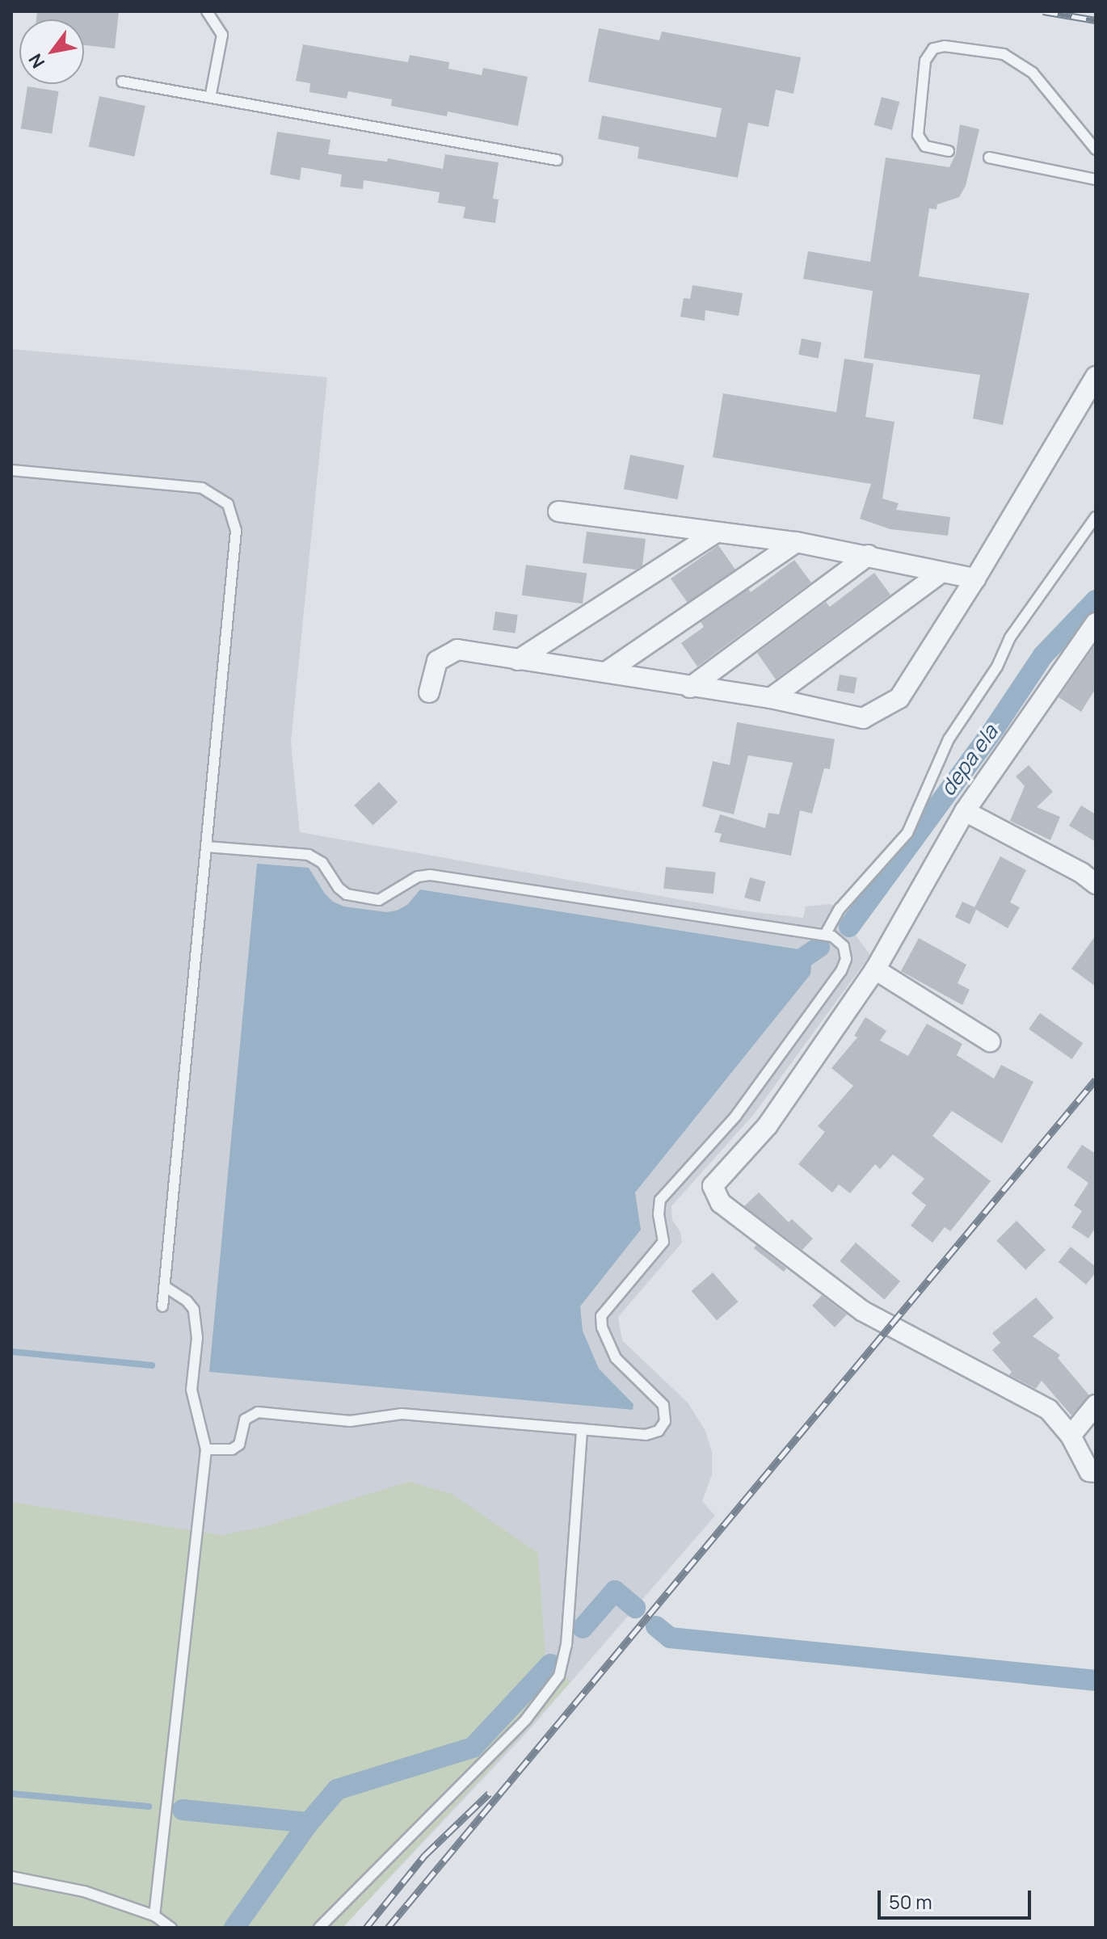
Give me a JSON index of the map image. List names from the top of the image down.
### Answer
{
  "water": ["depa ela"],
  "scale_bar": "50 m",
  "north": "bottom left"
}
